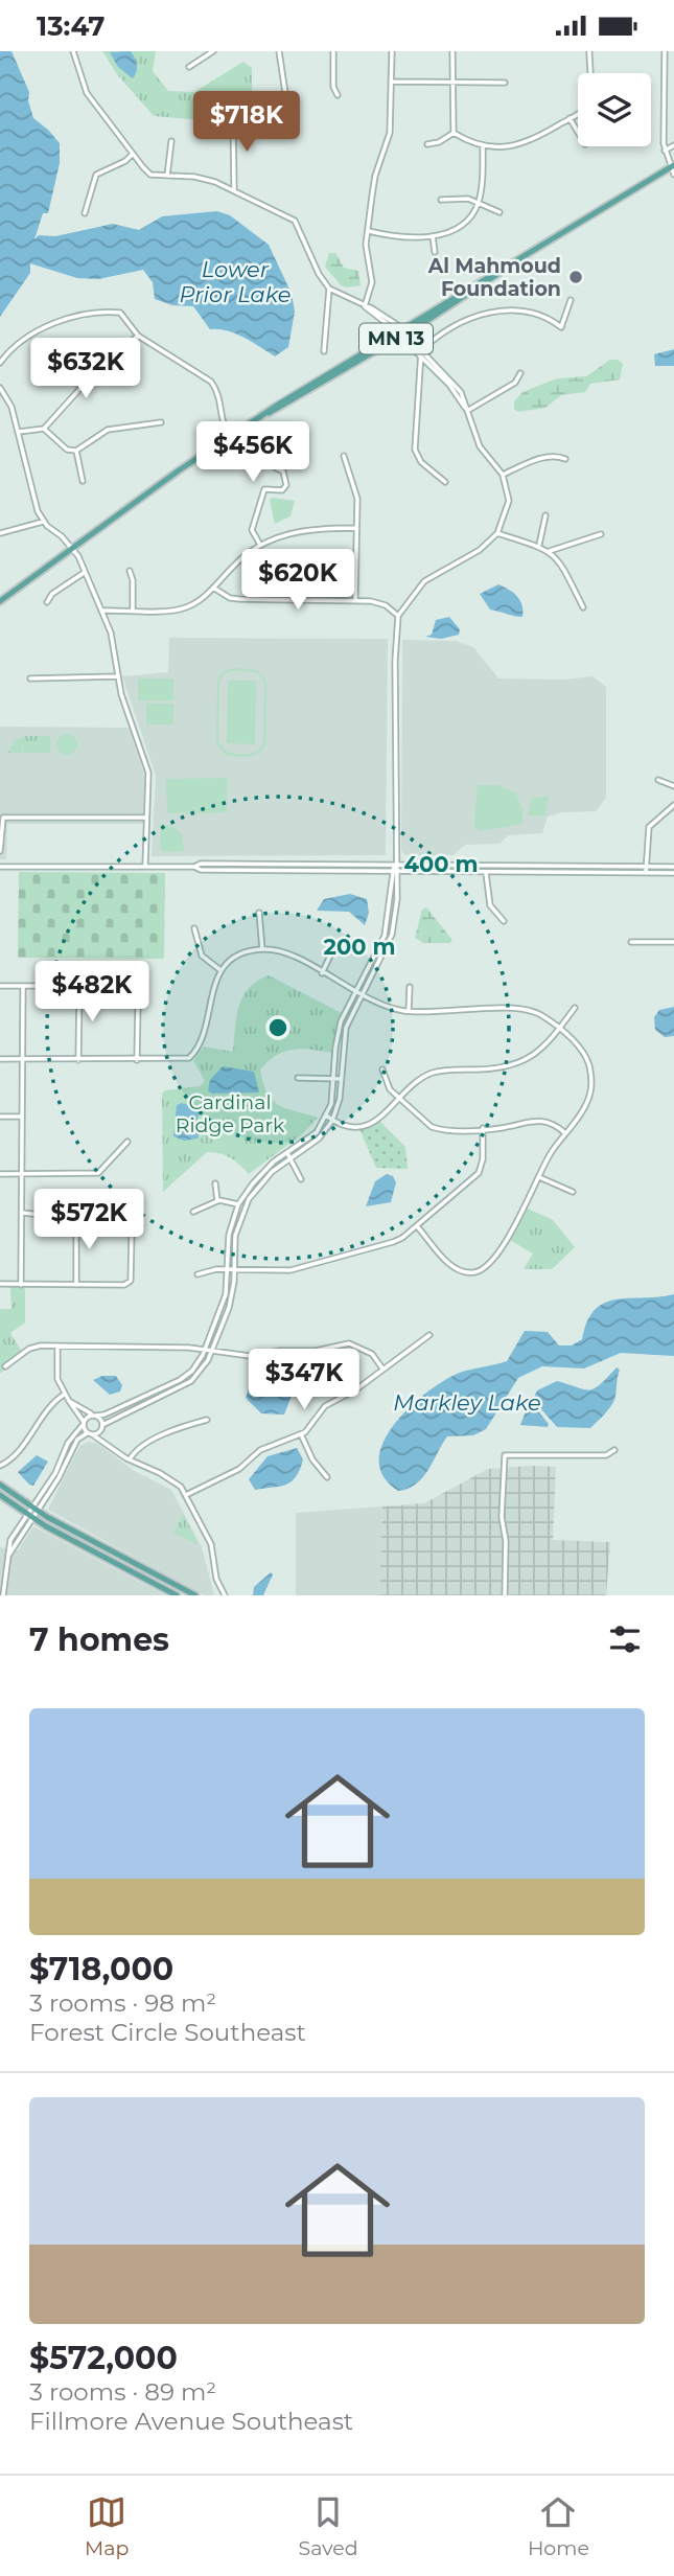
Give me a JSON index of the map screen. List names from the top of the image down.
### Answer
{
  "streets": {
    "main road": ["MN 13"]
  },
  "water": ["Lower Prior Lake", "Markley Lake"],
  "parks": ["Cardinal Ridge Park"],
  "places": ["Al Mahmoud Foundation"],
  "page": {
    "status": "13:47",
    "price": [
      "$718K",
      "$632K",
      "$456K",
      "$620K",
      "$482K",
      "$572K",
      "$347K"
    ],
    "heading": "7 homes",
    "list": [
      {
        "name": "$718,000",
        "note": "3 rooms · 98 m² · Forest Circle Southeast"
      },
      {
        "name": "$572,000",
        "note": "3 rooms · 89 m² · Fillmore Avenue Southeast"
      }
    ],
    "tabs": ["Map", "Saved", "Home"]
  },
  "rings": ["400 m", "200 m"]
}
